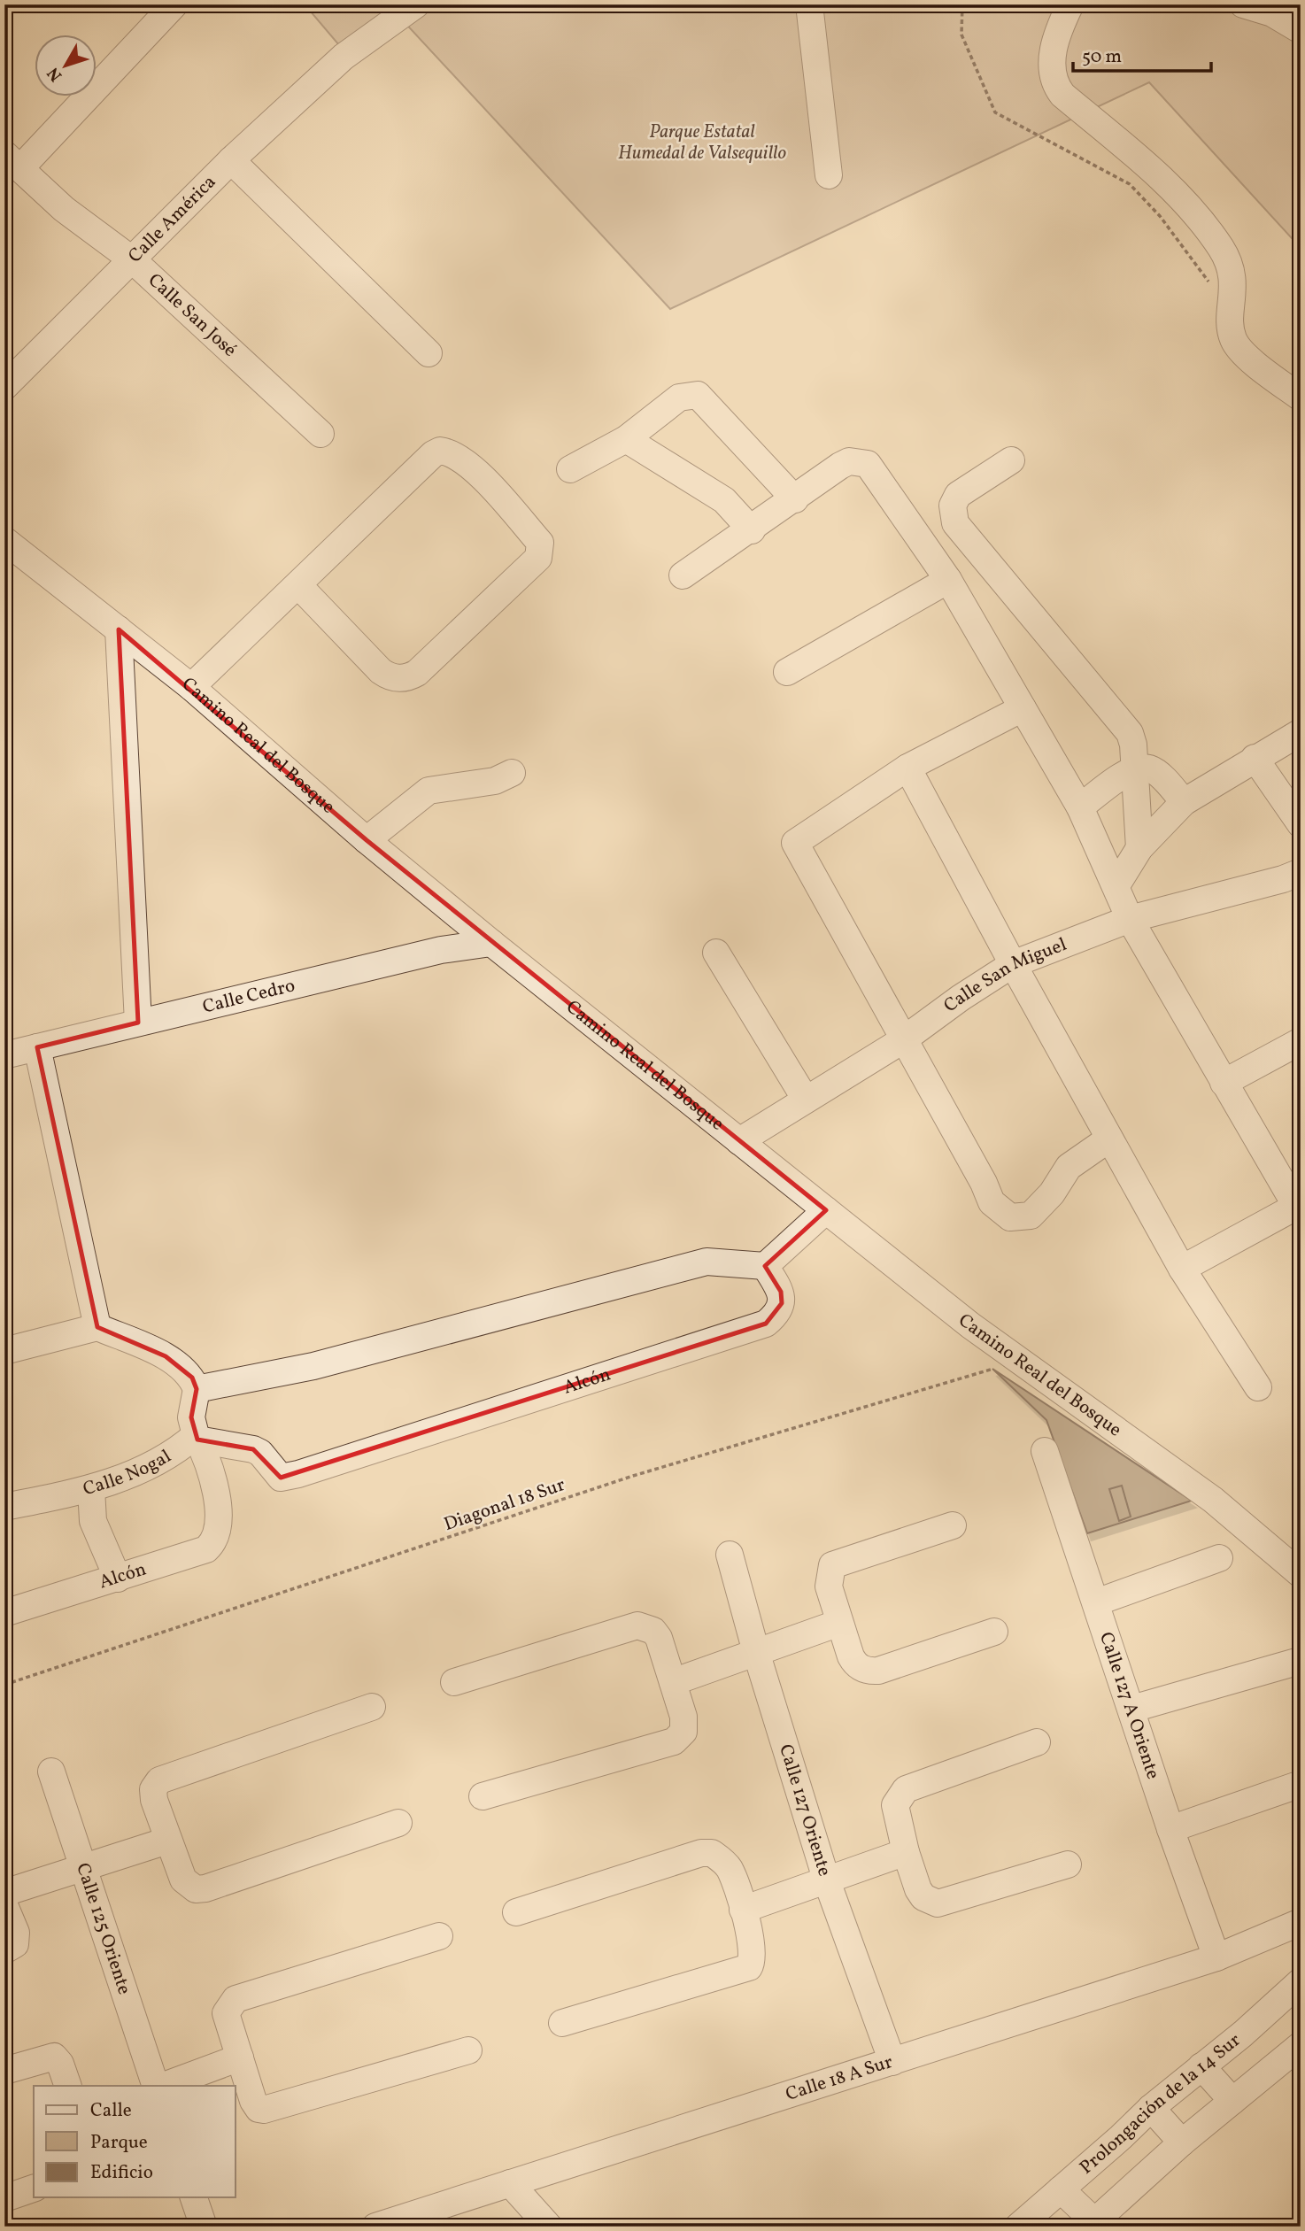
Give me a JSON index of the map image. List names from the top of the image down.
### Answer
{
  "streets": {
    "street": [
      "Calle América",
      "Calle San José",
      "Camino Real del Bosque",
      "Calle San Miguel",
      "Calle Cedro",
      "Alcón",
      "Calle Nogal",
      "Calle 127 A Oriente",
      "Calle 127 Oriente",
      "Calle 125 Oriente",
      "Calle 18 A Sur",
      "Prolongación de la 14 Sur"
    ],
    "path": ["Diagonal 18 Sur"]
  },
  "crossings": [
    ["Calle América", "Calle San José"],
    ["Camino Real del Bosque", "Calle San Miguel"],
    ["Camino Real del Bosque", "Calle Cedro"],
    ["Camino Real del Bosque", "Diagonal 18 Sur"],
    ["Alcón", "Calle Nogal"],
    ["Calle 127 A Oriente", "Calle 18 A Sur"],
    ["Calle 127 Oriente", "Calle 18 A Sur"]
  ],
  "parks": ["Parque Estatal Humedal de Valsequillo"],
  "legend": ["Calle", "Parque", "Edificio"],
  "scale_bar": "50 m",
  "north": "bottom left"
}
